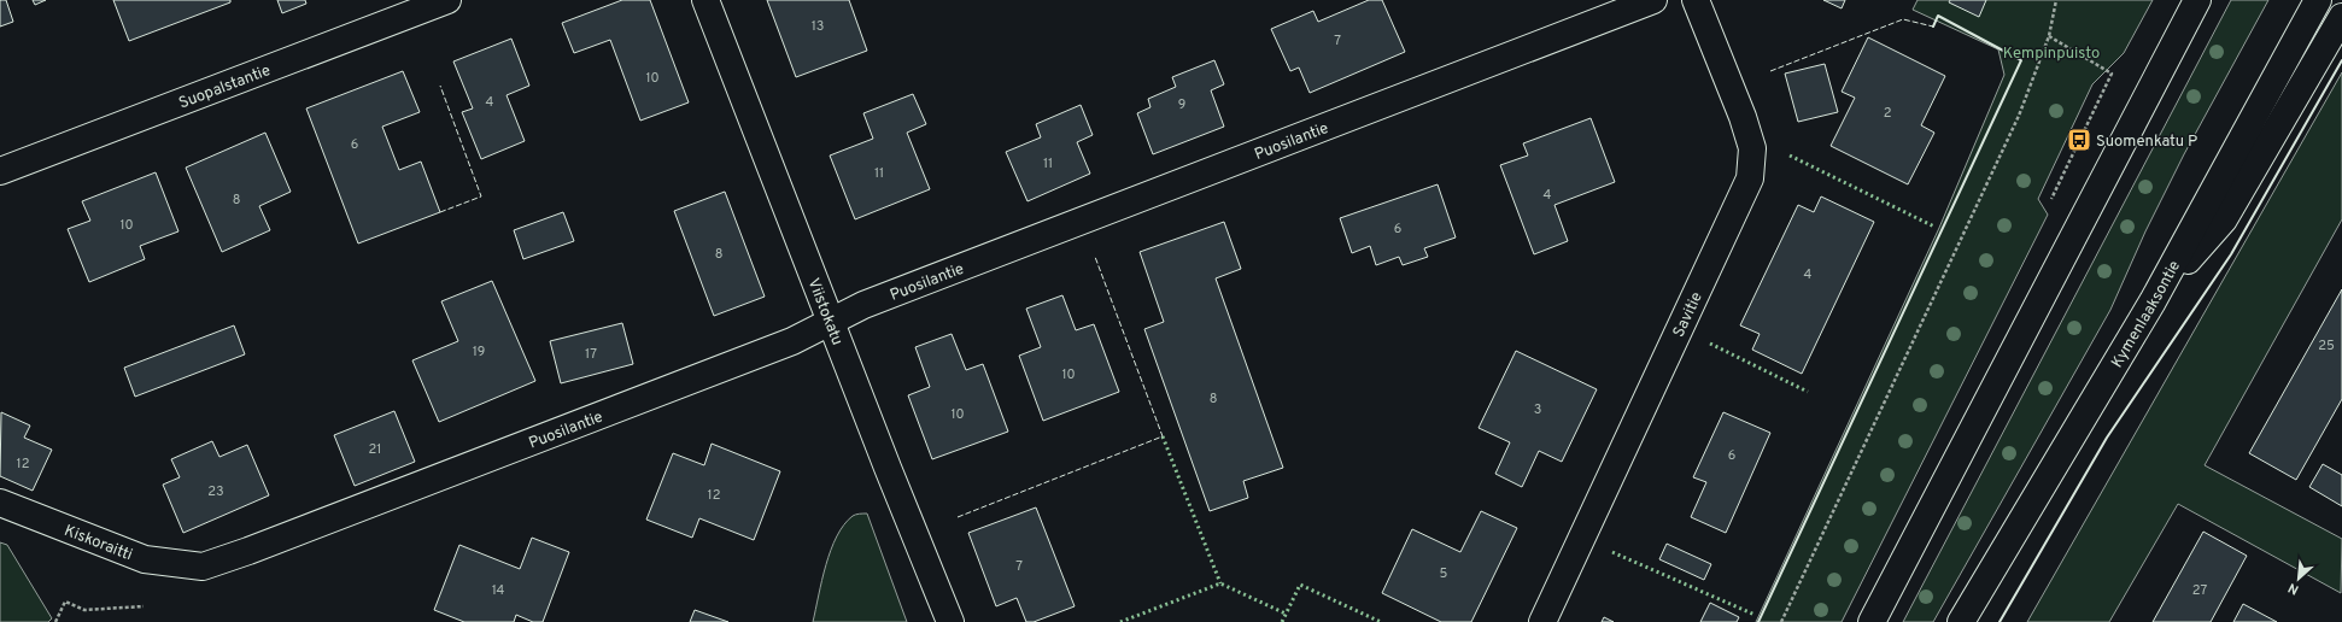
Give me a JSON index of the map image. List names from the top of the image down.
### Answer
{
  "streets": {
    "street": [
      "Suopalstantie",
      "Puosilantie",
      "Viistokatu",
      "Kymenlaaksontie",
      "Savitie",
      "Kiskoraitti"
    ]
  },
  "crossings": [
    ["Puosilantie", "Viistokatu"],
    ["Puosilantie", "Kiskoraitti"]
  ],
  "parks": ["Kempinpuisto"],
  "places": {
    "bus stop": ["Suomenkatu P"]
  },
  "house_numbers": [
    "13",
    "7",
    "10",
    "4",
    "9",
    "2",
    "6",
    "11",
    "11",
    "4",
    "8",
    "10",
    "6",
    "8",
    "4",
    "25",
    "19",
    "17",
    "10",
    "8",
    "3",
    "10",
    "21",
    "6",
    "12",
    "23",
    "12",
    "7",
    "5",
    "14",
    "27"
  ],
  "north": "bottom left"
}
